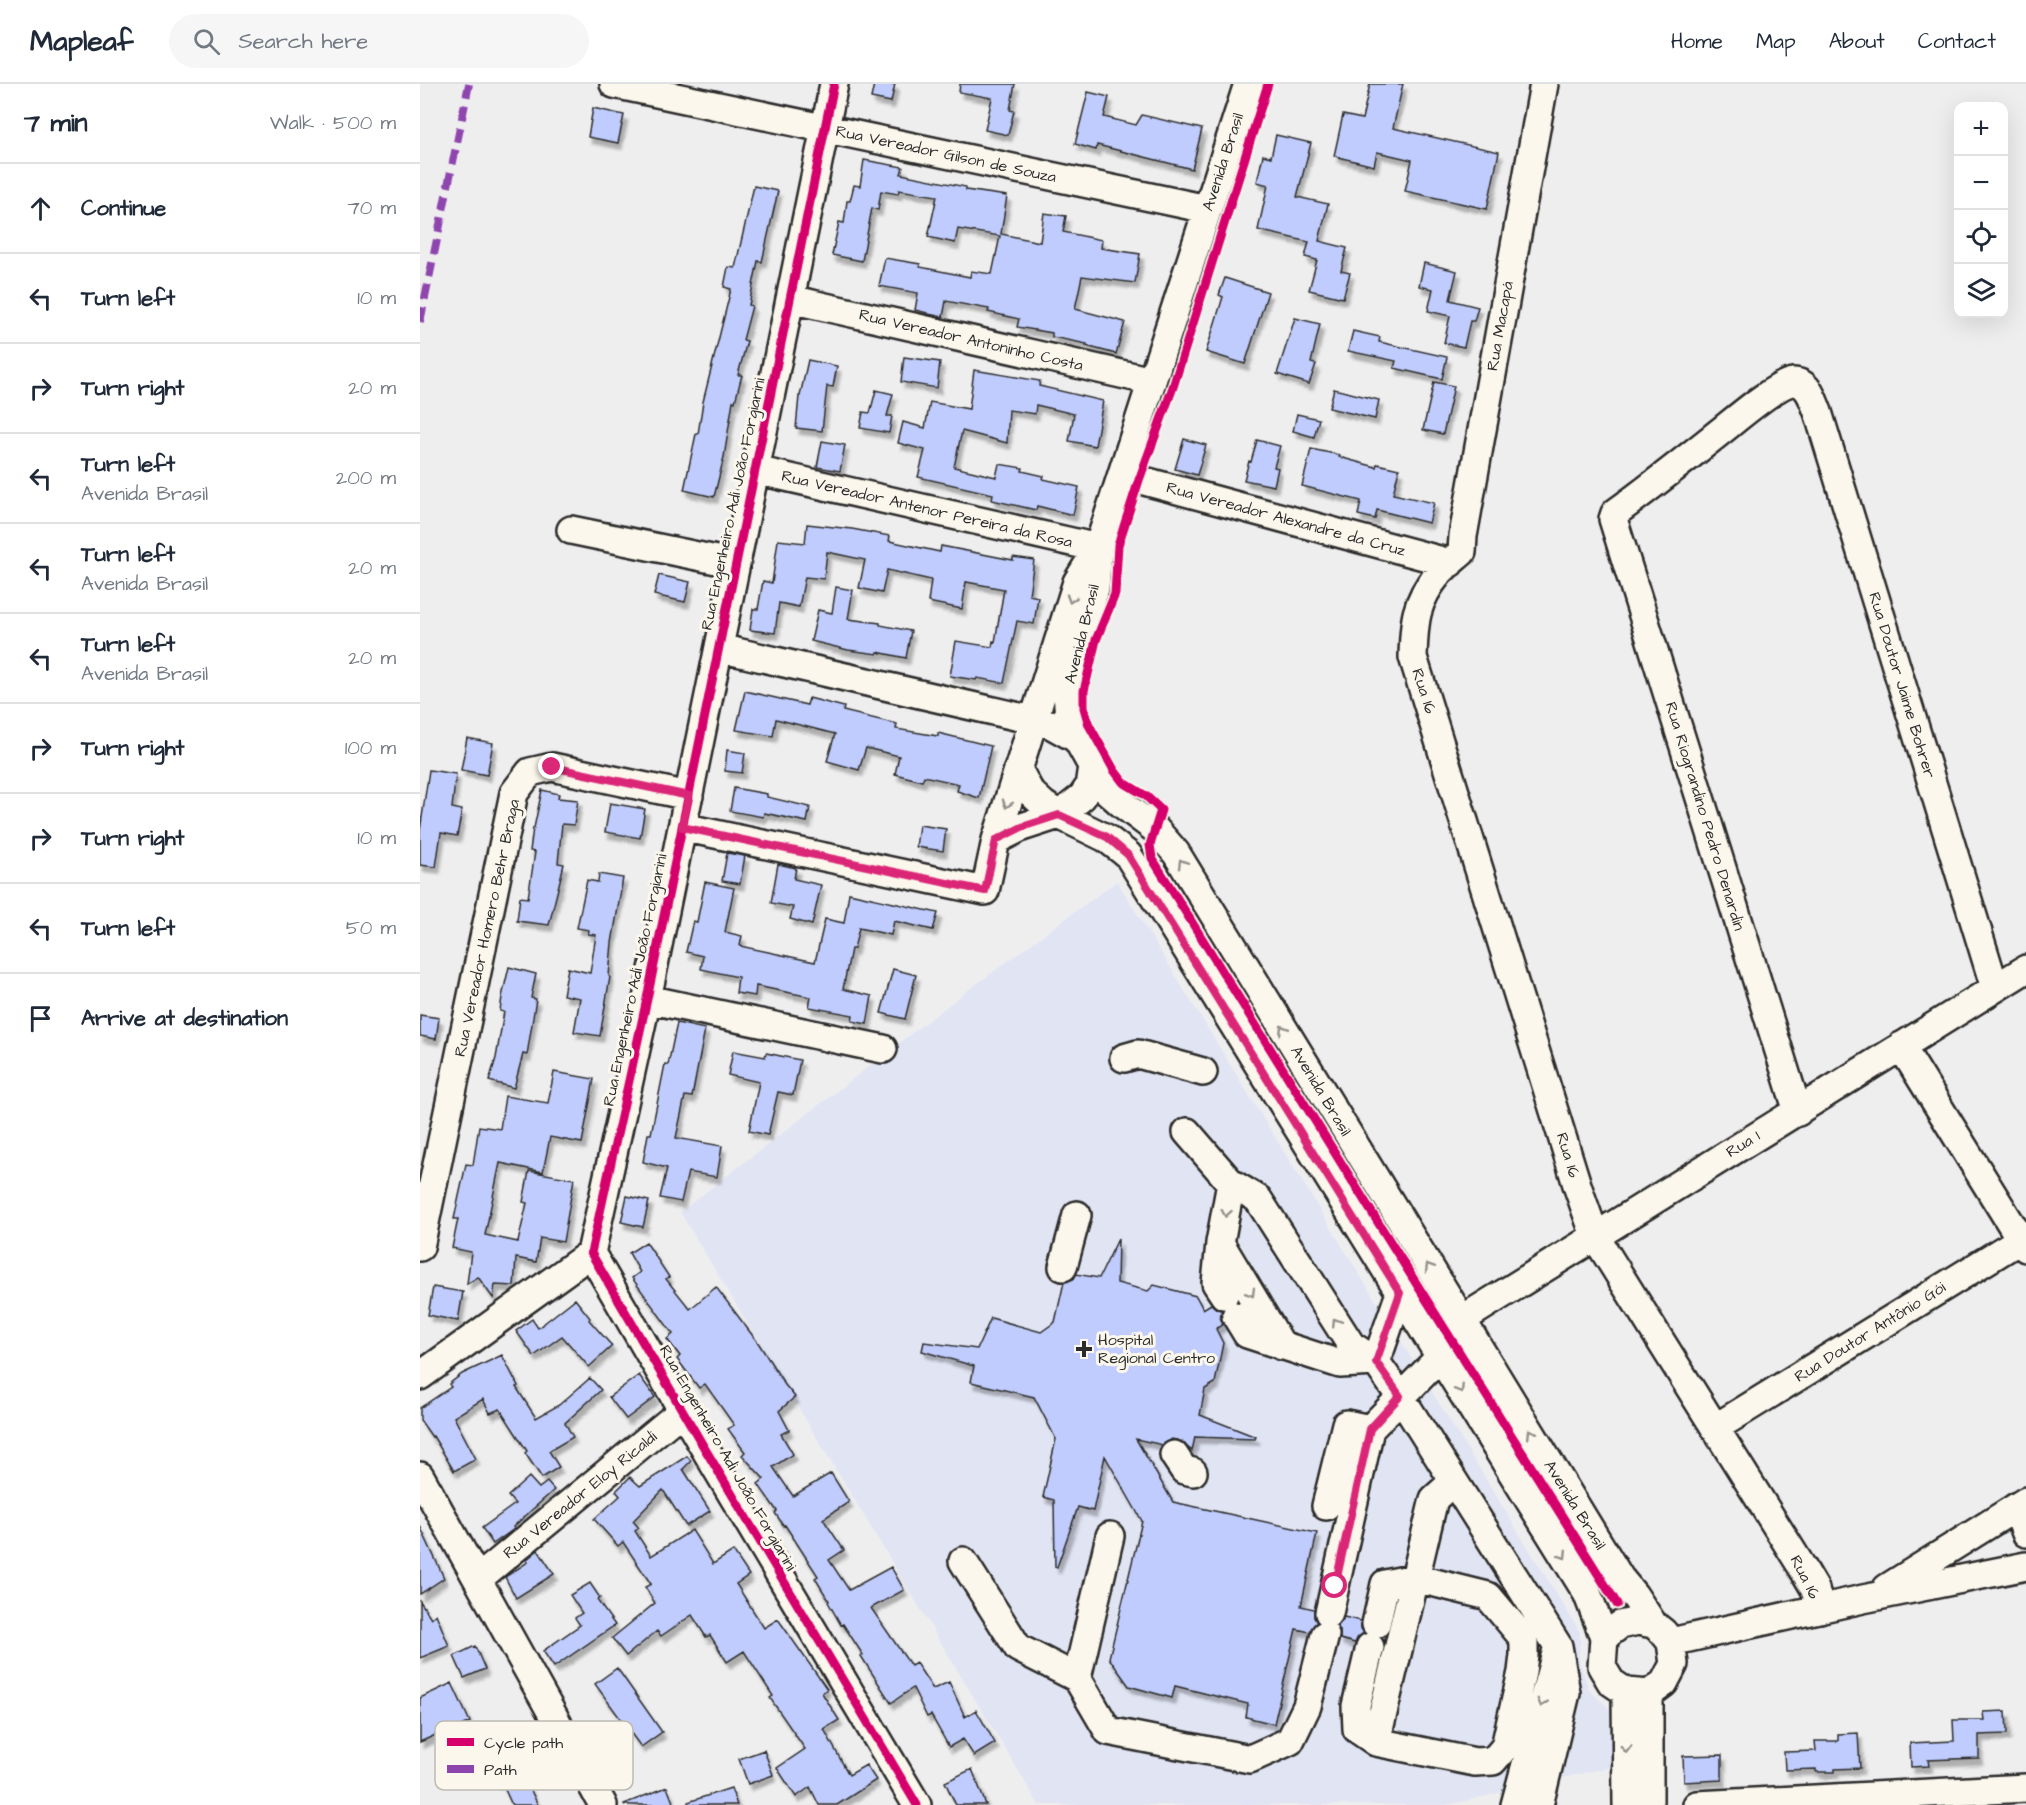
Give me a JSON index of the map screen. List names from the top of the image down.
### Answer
{
  "streets": {
    "street": [
      "Rua Vereador Gilson de Souza",
      "Avenida Brasil",
      "Rua Macapá",
      "Rua Vereador Antoninho Costa",
      "Rua Engenheiro Adi João Forgiarini",
      "Rua Vereador Antenor Pereira da Rosa",
      "Rua Vereador Alexandre da Cruz",
      "Rua Doutor Jaime Bohrer",
      "Rua 16",
      "Rua Riograndino Pedro Denardin",
      "Rua Vereador Homero Behr Braga",
      "Rua 1",
      "Rua Doutor Antônio Gói",
      "Rua Vereador Eloy Ricaldi"
    ]
  },
  "crossings": [
    ["Rua Vereador Gilson de Souza", "Avenida Brasil"],
    ["Rua Vereador Gilson de Souza", "Rua Engenheiro Adi João Forgiarini"],
    ["Avenida Brasil", "Rua Vereador Antoninho Costa"],
    ["Avenida Brasil", "Rua Engenheiro Adi João Forgiarini"],
    ["Avenida Brasil", "Rua Vereador Antenor Pereira da Rosa"],
    ["Avenida Brasil", "Rua Vereador Alexandre da Cruz"],
    ["Avenida Brasil", "Rua 1"],
    ["Rua Macapá", "Rua Vereador Alexandre da Cruz"],
    ["Rua Macapá", "Rua 16"],
    ["Rua Vereador Antoninho Costa", "Rua Engenheiro Adi João Forgiarini"],
    ["Rua Engenheiro Adi João Forgiarini", "Rua Vereador Antenor Pereira da Rosa"],
    ["Rua Engenheiro Adi João Forgiarini", "Rua Vereador Homero Behr Braga"],
    ["Rua Engenheiro Adi João Forgiarini", "Rua Vereador Eloy Ricaldi"],
    ["Rua Doutor Jaime Bohrer", "Rua Riograndino Pedro Denardin"],
    ["Rua Doutor Jaime Bohrer", "Rua 1"],
    ["Rua 16", "Rua 1"],
    ["Rua 16", "Rua Doutor Antônio Gói"],
    ["Rua Riograndino Pedro Denardin", "Rua 1"]
  ],
  "places": {
    "health": ["Hospital Regional Centro"]
  },
  "legend": ["Cycle path", "Path"],
  "page": {
    "header": "Mapleaf",
    "search": "Search here",
    "nav": [
      "Home",
      "Map",
      "About",
      "Contact"
    ],
    "heading": ["7 min", "Walk · 500 m"],
    "map_buttons": ["+", "−"],
    "list": [
      ["Continue", "70 m"],
      ["Turn left", "10 m"],
      ["Turn right", "20 m"],
      ["Turn left", "Avenida Brasil", "200 m"],
      ["Turn left", "Avenida Brasil", "20 m"],
      ["Turn left", "Avenida Brasil", "20 m"],
      ["Turn right", "100 m"],
      ["Turn right", "10 m"],
      ["Turn left", "50 m"],
      "Arrive at destination"
    ]
  }
}
